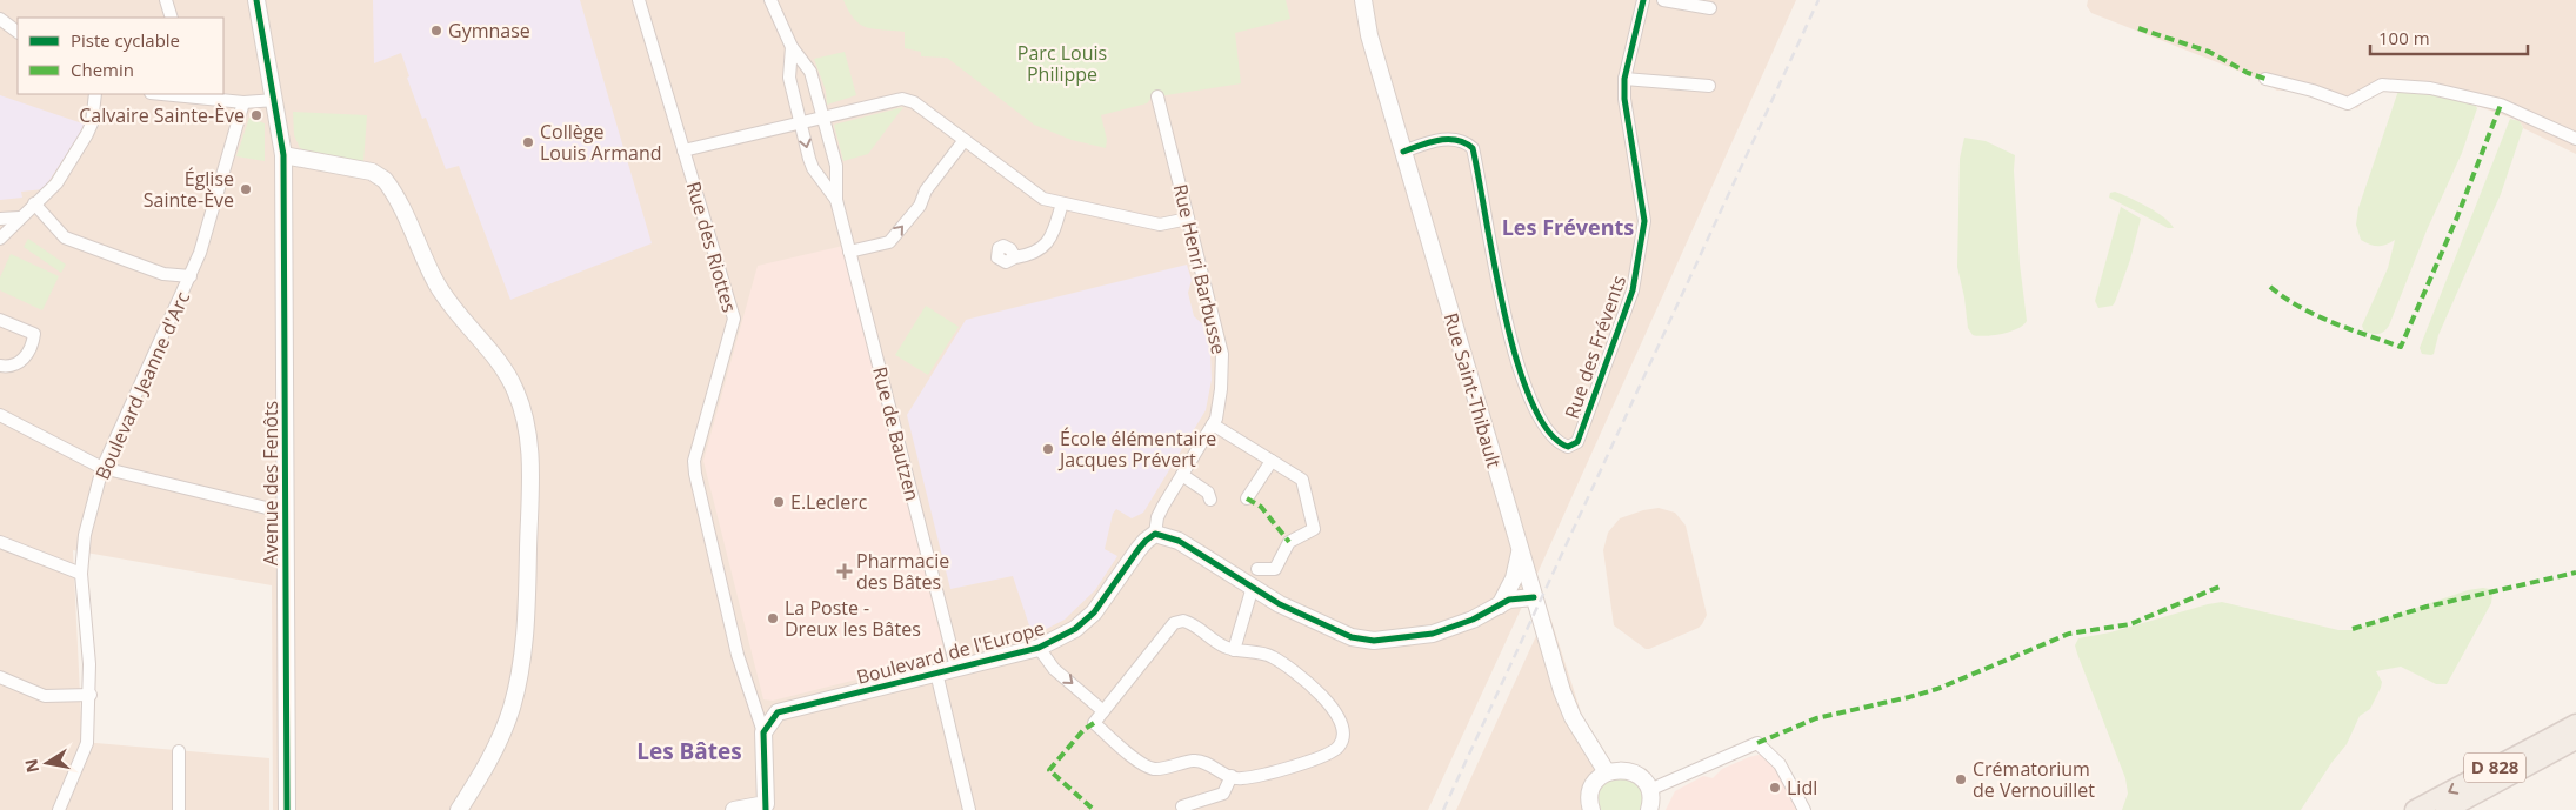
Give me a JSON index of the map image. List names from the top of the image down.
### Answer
{
  "streets": {
    "main road": ["D 828"],
    "street": [
      "Rue des Riottes",
      "Rue Henri Barbusse",
      "Rue des Frévents",
      "Boulevard Jeanne d'Arc",
      "Rue Saint-Thibault",
      "Rue de Bautzen",
      "Avenue des Fenôts",
      "Boulevard de l'Europe"
    ]
  },
  "crossings": [
    ["Rue des Riottes", "Boulevard de l'Europe"],
    ["Rue Henri Barbusse", "Boulevard de l'Europe"],
    ["Rue des Frévents", "Rue Saint-Thibault"],
    ["Rue de Bautzen", "Boulevard de l'Europe"]
  ],
  "districts": ["Les Frévents", "Les Bâtes"],
  "parks": ["Parc Louis Philippe"],
  "places": {
    "other": [
      "Gymnase",
      "Calvaire Sainte-Ève",
      "Collège Louis Armand",
      "Église Sainte-Ève",
      "École élémentaire Jacques Prévert",
      "E.Leclerc",
      "La Poste - Dreux les Bâtes",
      "Crématorium de Vernouillet",
      "Lidl"
    ],
    "health": ["Pharmacie des Bâtes"]
  },
  "legend": ["Piste cyclable", "Chemin"],
  "scale_bar": "100 m",
  "north": "left"
}
